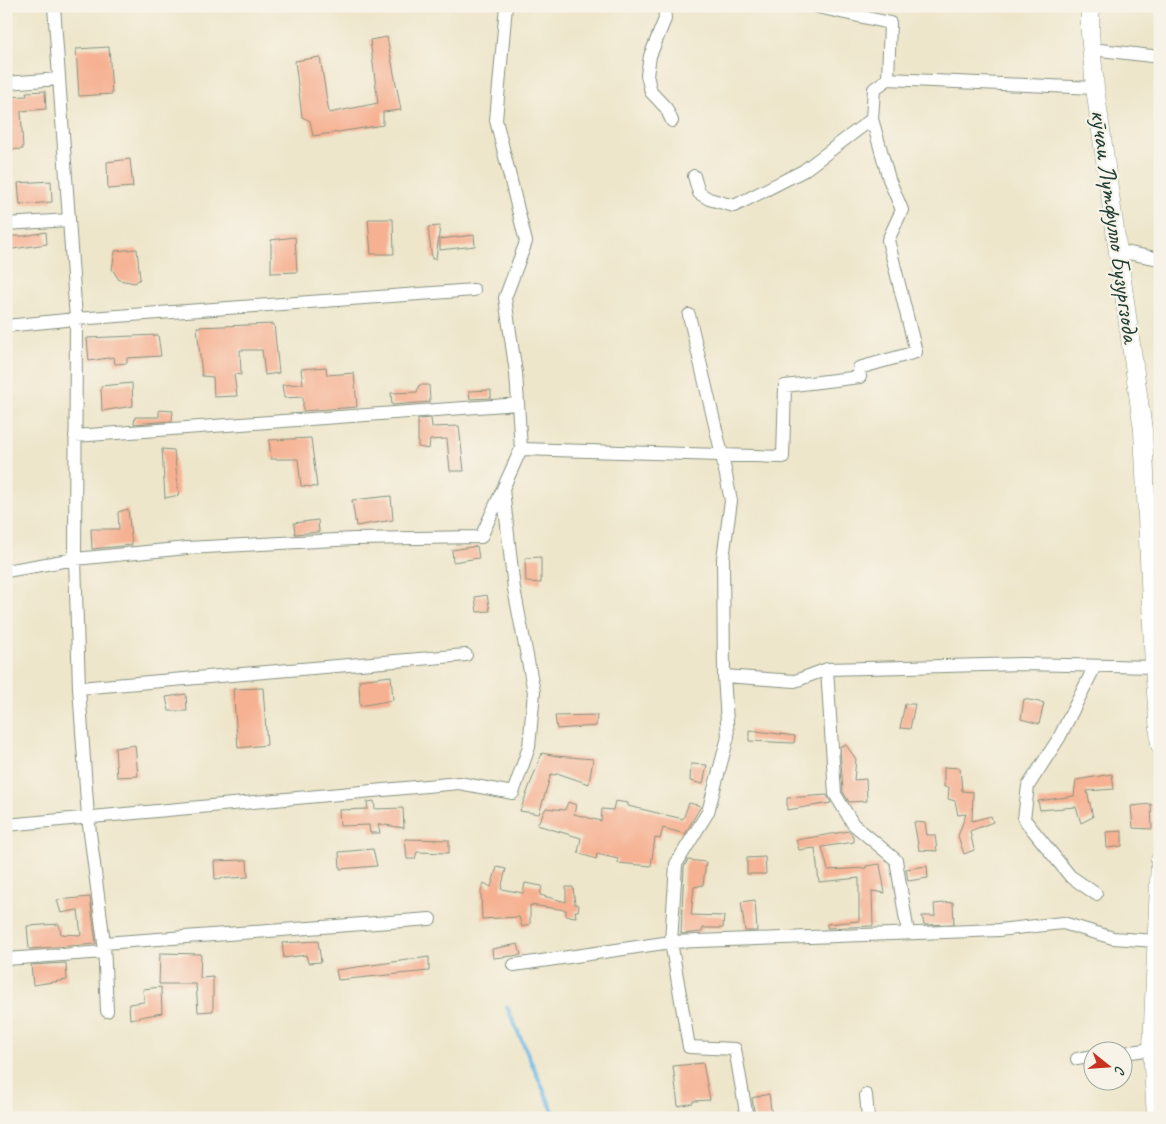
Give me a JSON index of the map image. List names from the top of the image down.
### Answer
{
  "streets": {
    "main road": ["кӯчаи Лутфулло Бузургзода"]
  },
  "north": "right"
}
